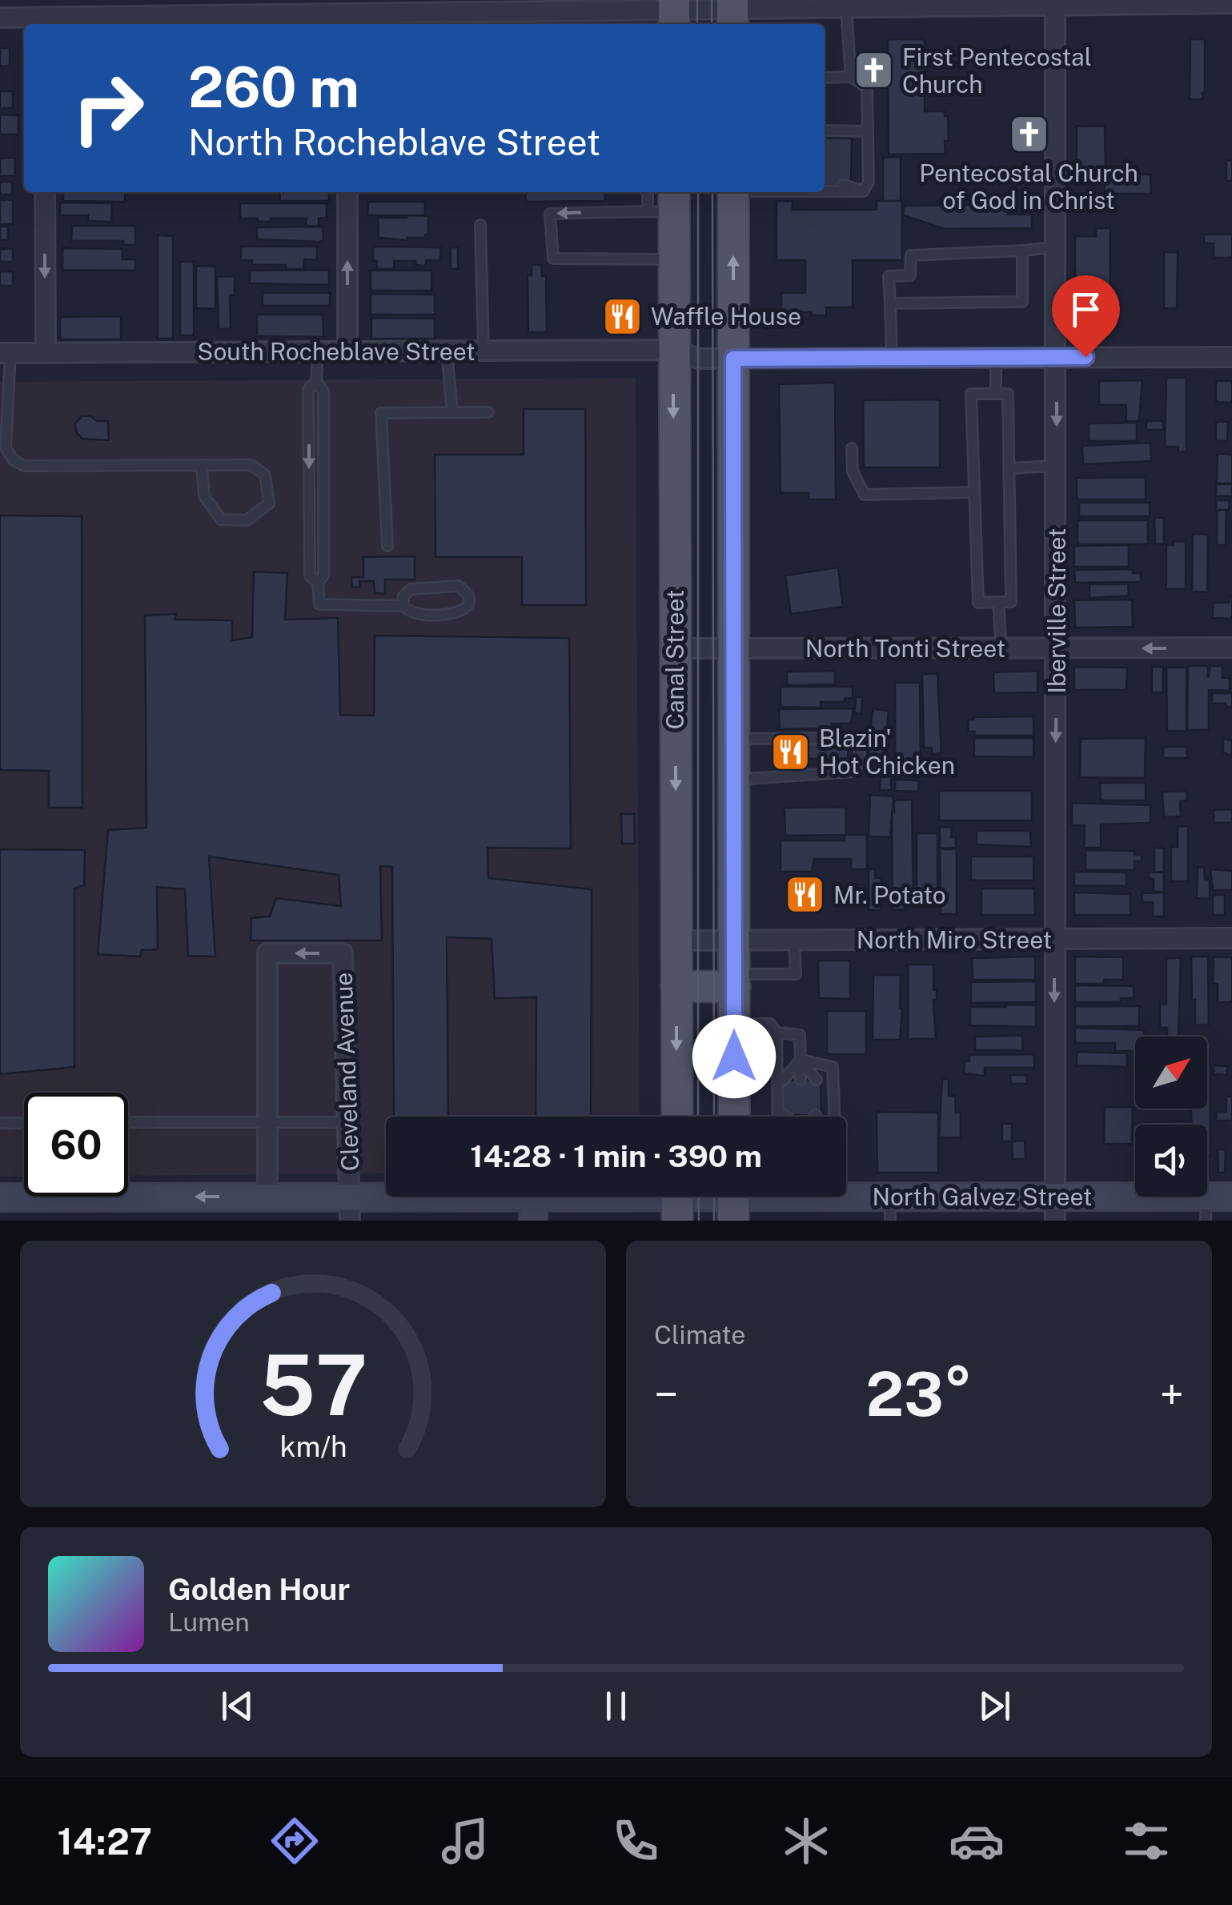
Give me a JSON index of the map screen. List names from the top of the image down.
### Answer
{
  "streets": {
    "main road": ["Canal Street"],
    "street": [
      "South Rocheblave Street",
      "Iberville Street",
      "North Tonti Street",
      "North Miro Street",
      "Cleveland Avenue",
      "North Galvez Street"
    ]
  },
  "crossings": [
    ["South Rocheblave Street", "Iberville Street"],
    ["South Rocheblave Street", "Canal Street"],
    ["Iberville Street", "North Tonti Street"],
    ["Iberville Street", "North Miro Street"],
    ["Iberville Street", "North Galvez Street"],
    ["North Tonti Street", "Canal Street"],
    ["Canal Street", "North Miro Street"],
    ["Cleveland Avenue", "North Galvez Street"]
  ],
  "one_way": ["Iberville Street"],
  "places": {
    "church": ["First Pentecostal Church", "Pentecostal Church of God in Christ"],
    "restaurant": ["Waffle House", "Blazin' Hot Chicken", "Mr. Potato"]
  },
  "north": "top right",
  "page": {
    "turn": ["260 m", "North Rocheblave Street"],
    "limit": "60",
    "trip": "14:28 · 1 min · 390 m",
    "tile": "Climate",
    "heat": ["−", "23°", "+"],
    "song": ["Golden Hour", "Lumen"],
    "tabs": "14:27",
    "gauge": ["57", "km/h"]
  }
}
